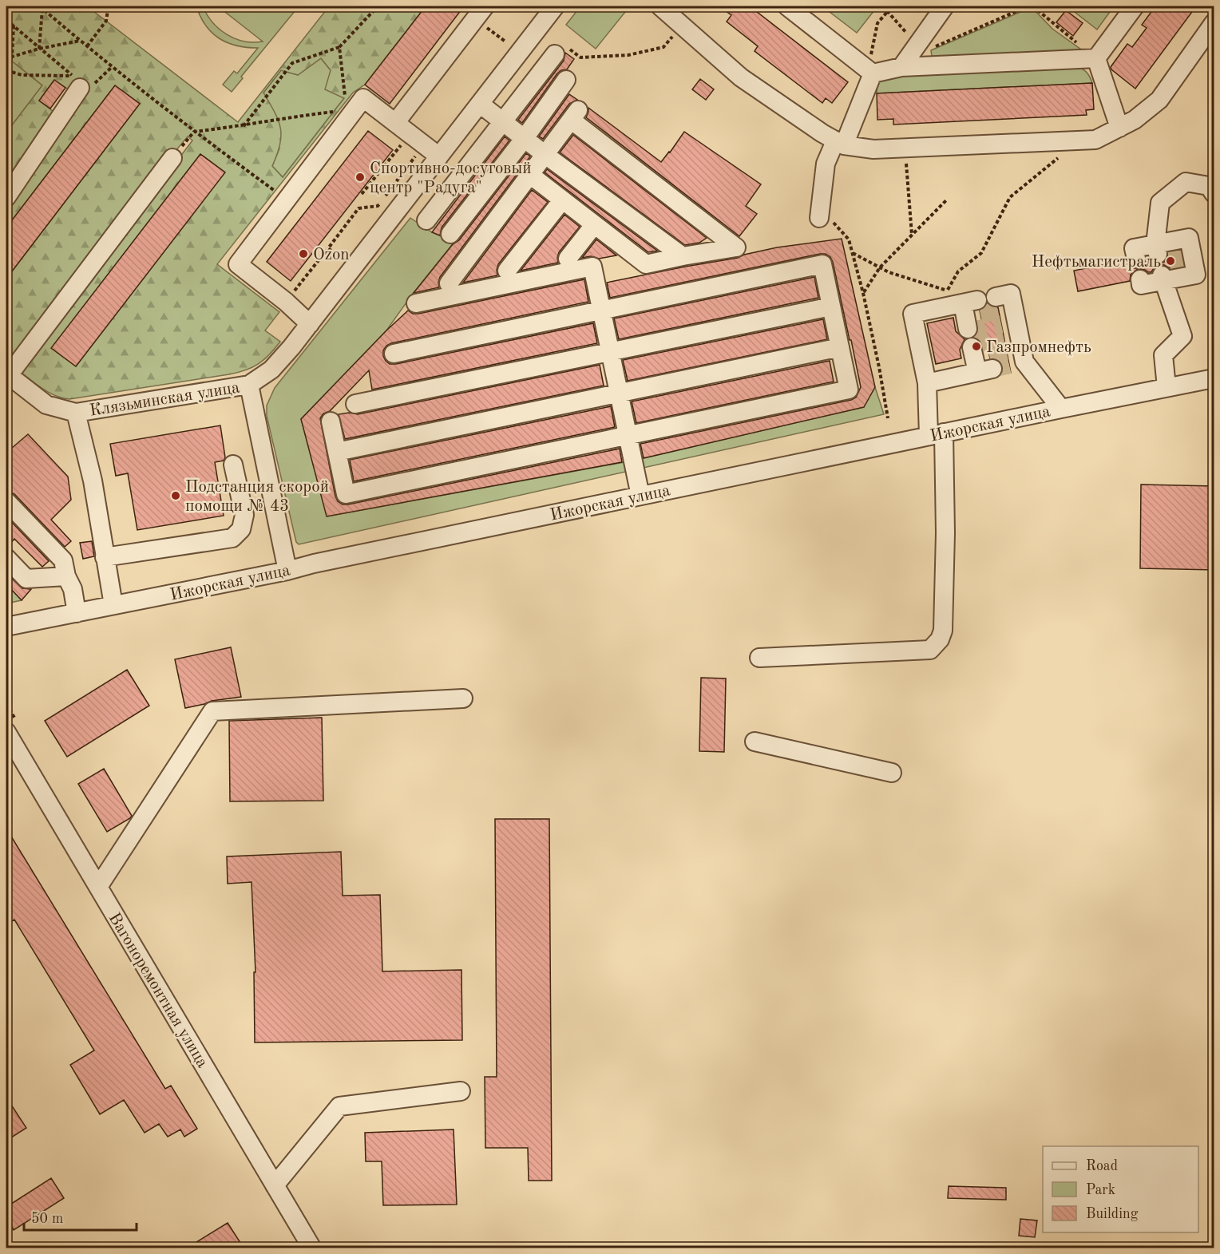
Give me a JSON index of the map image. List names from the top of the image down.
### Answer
{
  "streets": {
    "street": ["Клязьминская улица", "Ижорская улица", "Вагоноремонтная улица"]
  },
  "places": [
    "Спортивно-досуговый центр \"Радуга\"",
    "Ozon",
    "Нефтьмагистраль",
    "Газпромнефть",
    "Подстанция скорой помощи № 43"
  ],
  "legend": ["Road", "Park", "Building"],
  "scale_bar": "50 m"
}
